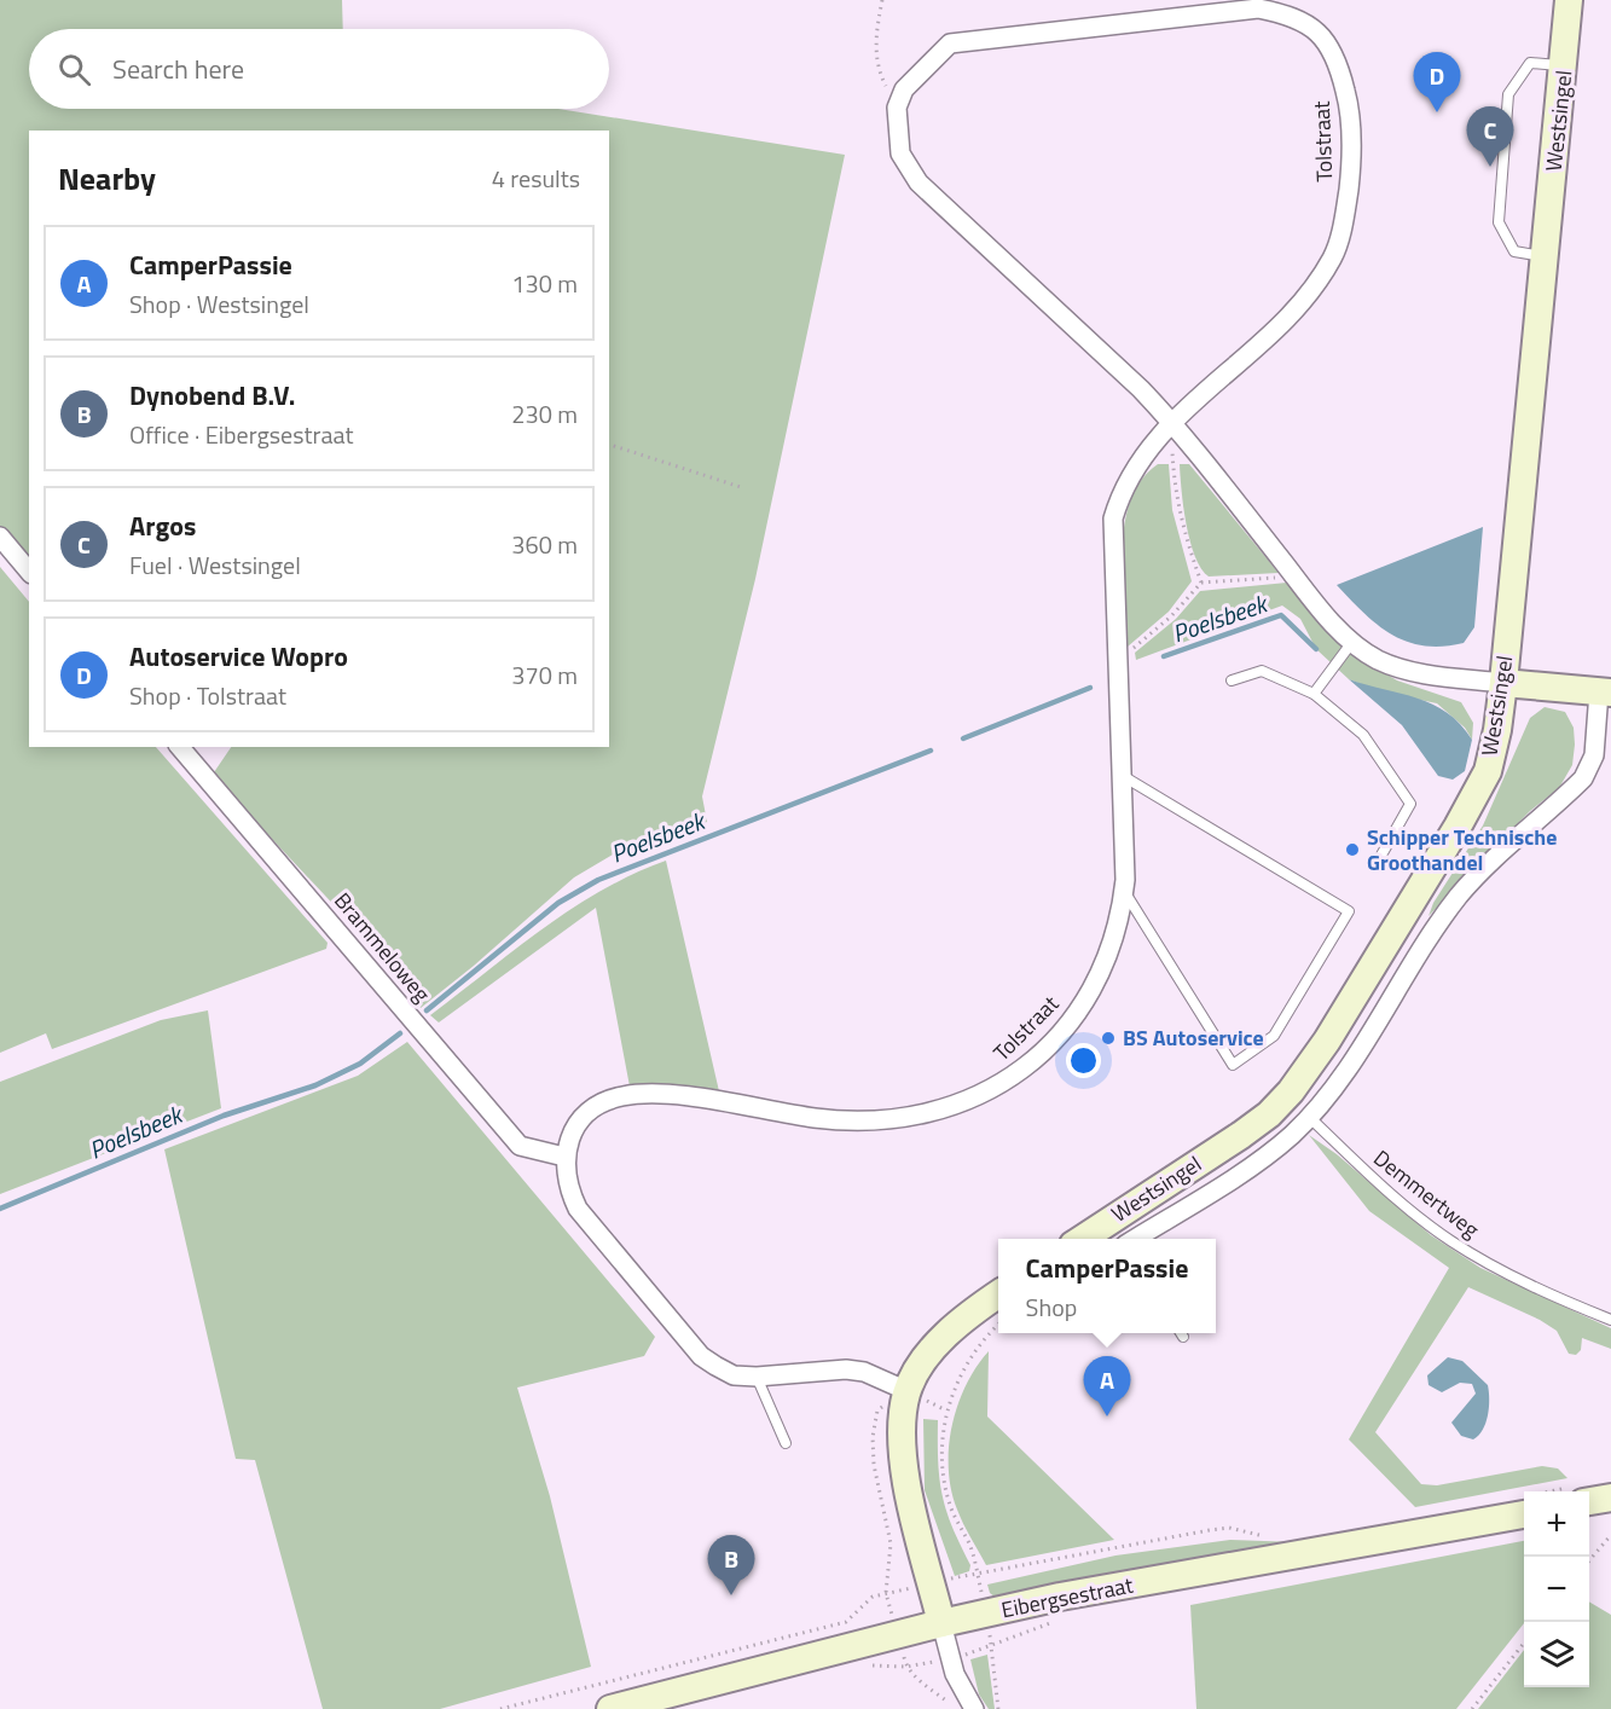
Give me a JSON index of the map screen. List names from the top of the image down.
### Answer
{
  "streets": {
    "main road": ["Westsingel", "Eibergsestraat"],
    "street": ["Tolstraat", "Brammeloweg"],
    "lane": ["Demmertweg"]
  },
  "crossings": [
    ["Westsingel", "Demmertweg"],
    ["Tolstraat", "Brammeloweg"]
  ],
  "water": ["Poelsbeek"],
  "places": ["Schipper Technische Groothandel", "BS Autoservice"],
  "page": {
    "search": "Search here",
    "pins": [
      "D",
      "C",
      "A",
      "B"
    ],
    "heading": ["Nearby", "4 results"],
    "list": [
      {
        "mark": "A",
        "name": "CamperPassie",
        "note": "Shop · Westsingel",
        "value": "130 m"
      },
      {
        "mark": "B",
        "name": "Dynobend B.V.",
        "note": "Office · Eibergsestraat",
        "value": "230 m"
      },
      {
        "mark": "C",
        "name": "Argos",
        "note": "Fuel · Westsingel",
        "value": "360 m"
      },
      {
        "mark": "D",
        "name": "Autoservice Wopro",
        "note": "Shop · Tolstraat",
        "value": "370 m"
      }
    ],
    "popup": ["CamperPassie", "Shop"],
    "map_buttons": ["+", "−"]
  }
}
